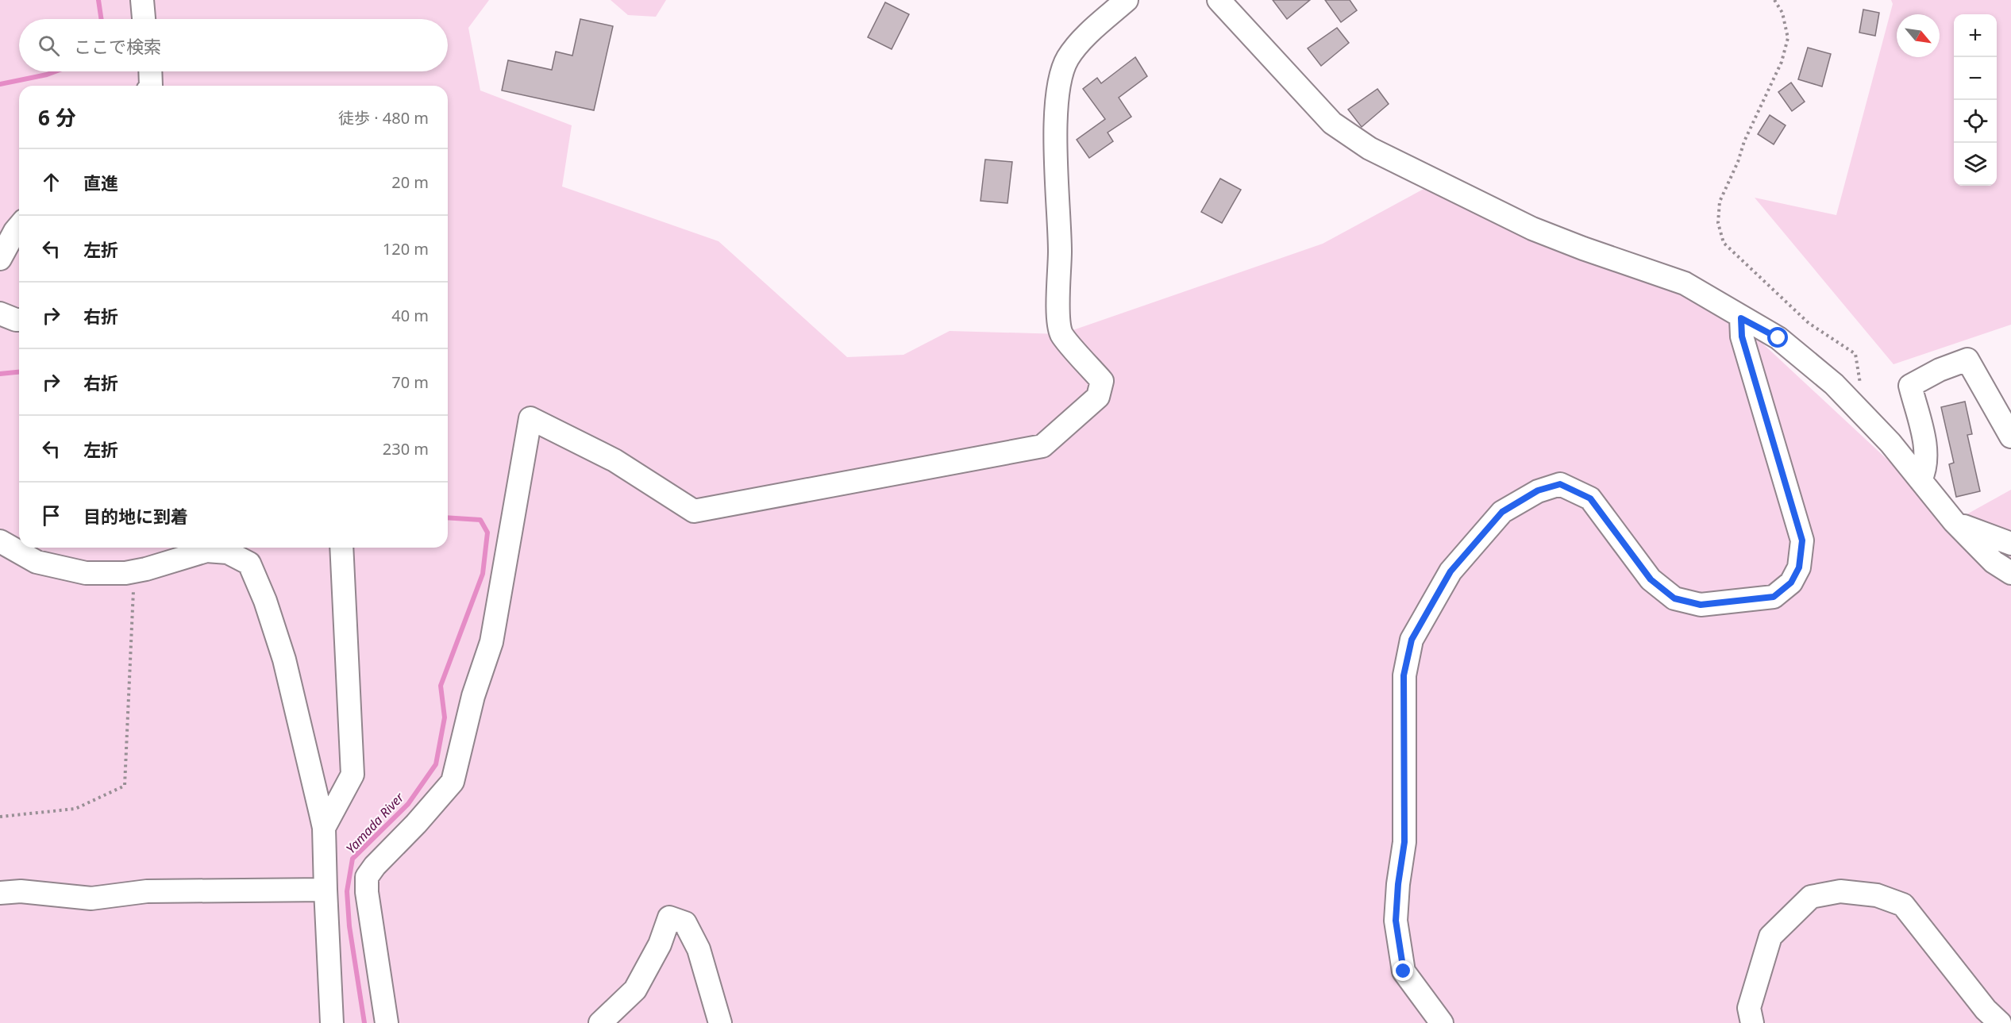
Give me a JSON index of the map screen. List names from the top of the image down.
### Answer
{
  "water": ["Yamada River"],
  "north": "bottom right",
  "page": {
    "map_buttons": ["+", "−"],
    "search": "ここで検索",
    "heading": ["6 分", "徒歩 · 480 m"],
    "list": [
      ["直進", "20 m"],
      ["左折", "120 m"],
      ["右折", "40 m"],
      ["右折", "70 m"],
      ["左折", "230 m"],
      "目的地に到着"
    ]
  }
}
